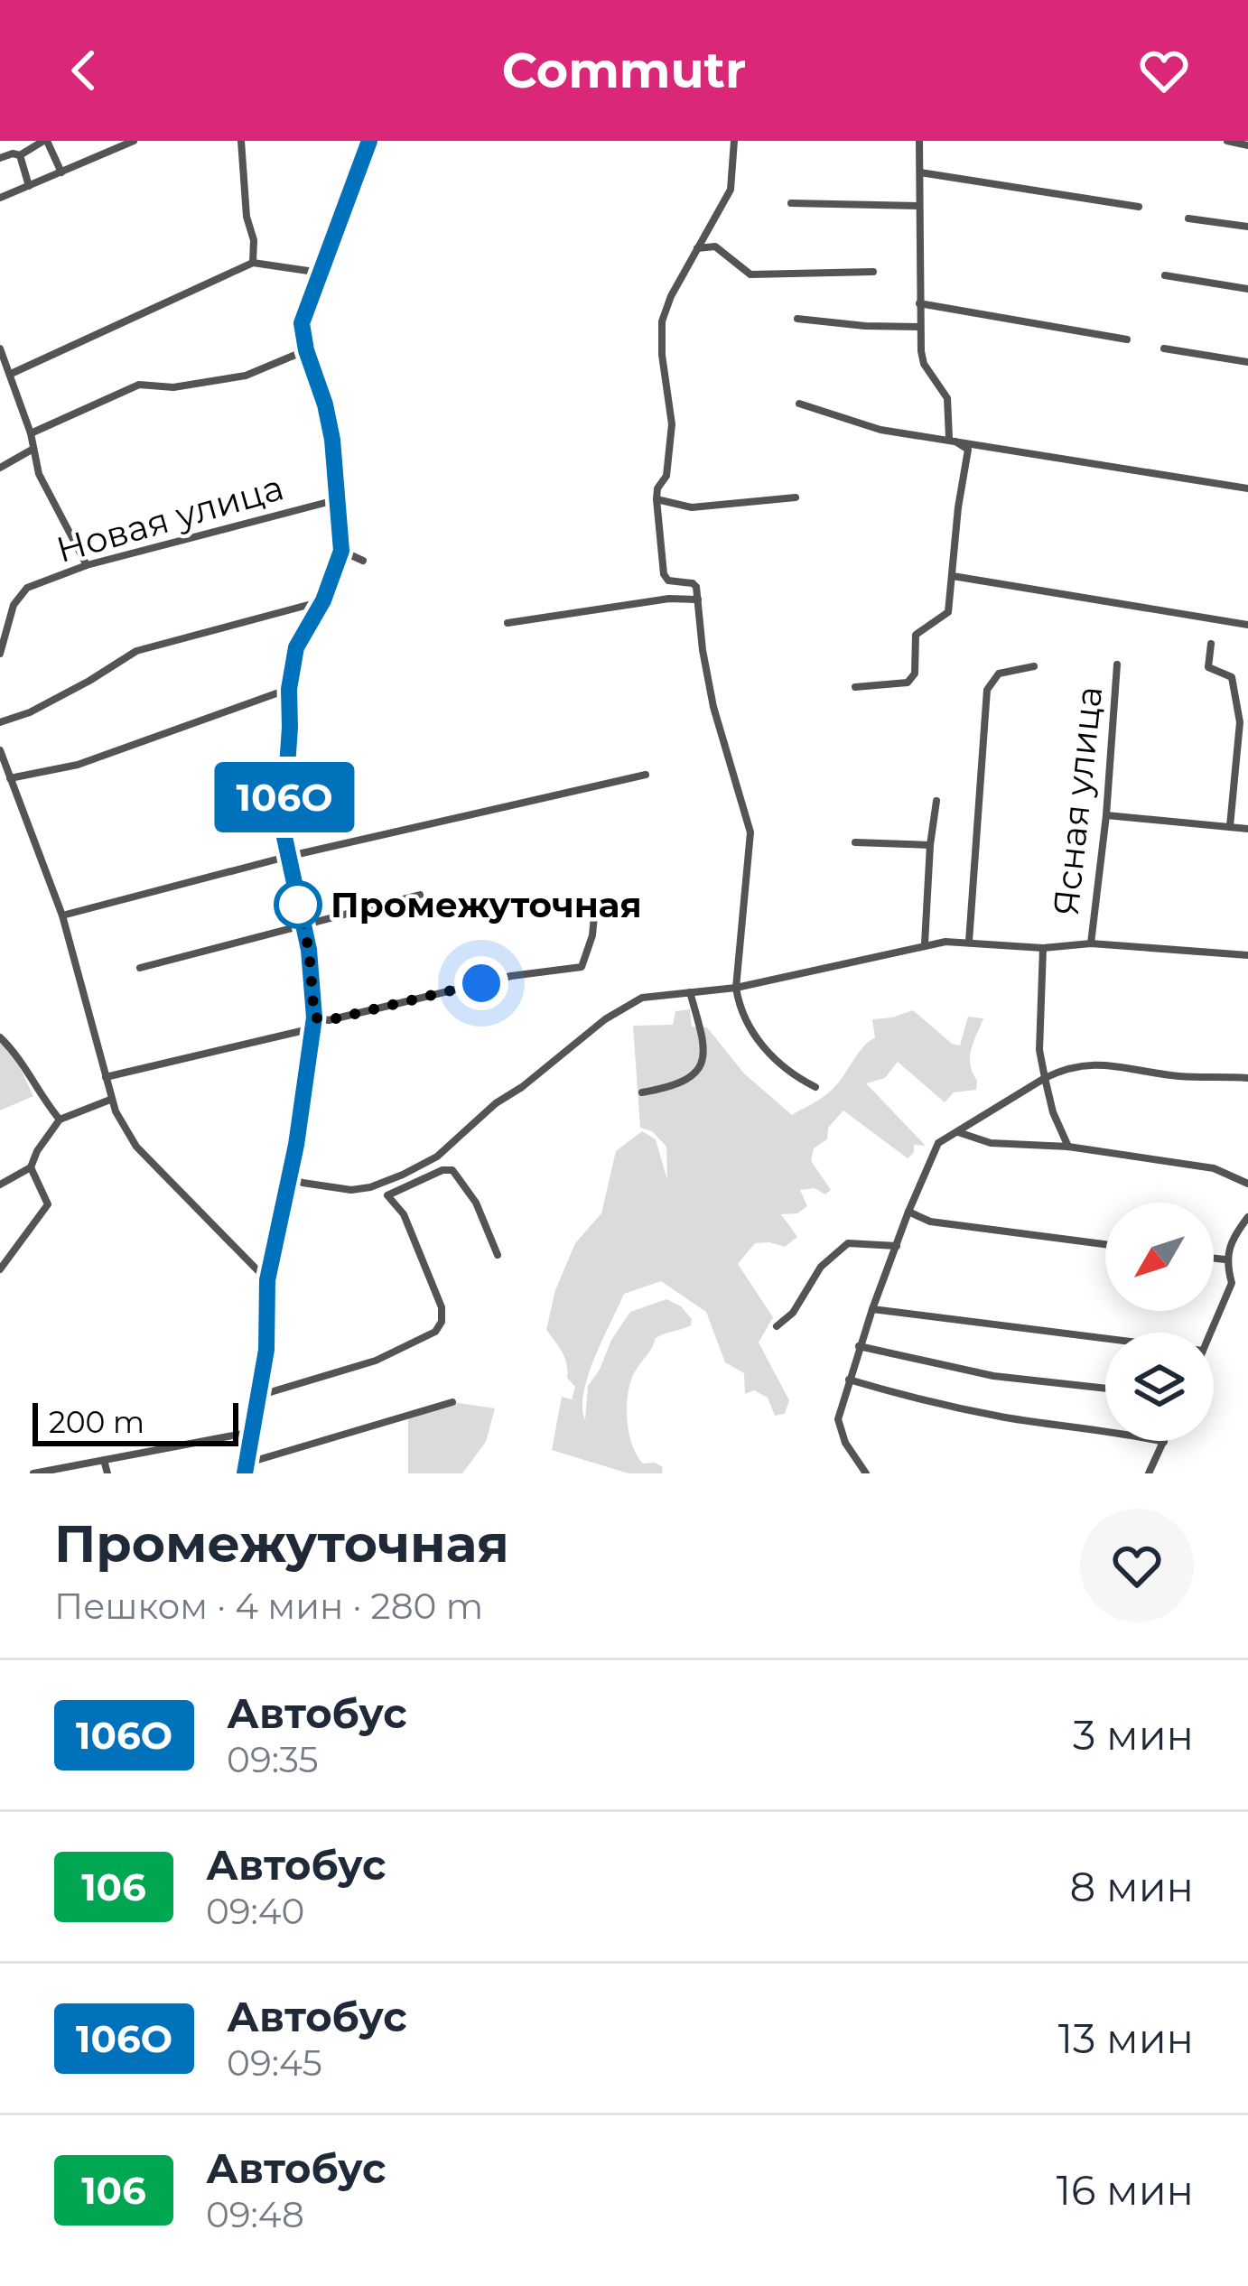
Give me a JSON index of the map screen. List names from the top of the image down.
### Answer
{
  "streets": {
    "street": ["Новая улица", "Ясная улица"]
  },
  "places": ["Промежуточная"],
  "lines": ["bus line 106О"],
  "scale_bar": "200 m",
  "north": "bottom left",
  "page": {
    "header": "Commutr",
    "on_map": "106О",
    "scale": "200 m",
    "heading": ["Промежуточная", "Пешком · 4 мин · 280 m"],
    "list": [
      {
        "mark": "106О",
        "name": "Автобус",
        "note": "09:35",
        "value": "3 мин"
      },
      {
        "mark": "106",
        "name": "Автобус",
        "note": "09:40",
        "value": "8 мин"
      },
      {
        "mark": "106О",
        "name": "Автобус",
        "note": "09:45",
        "value": "13 мин"
      },
      {
        "mark": "106",
        "name": "Автобус",
        "note": "09:48",
        "value": "16 мин"
      }
    ]
  }
}
